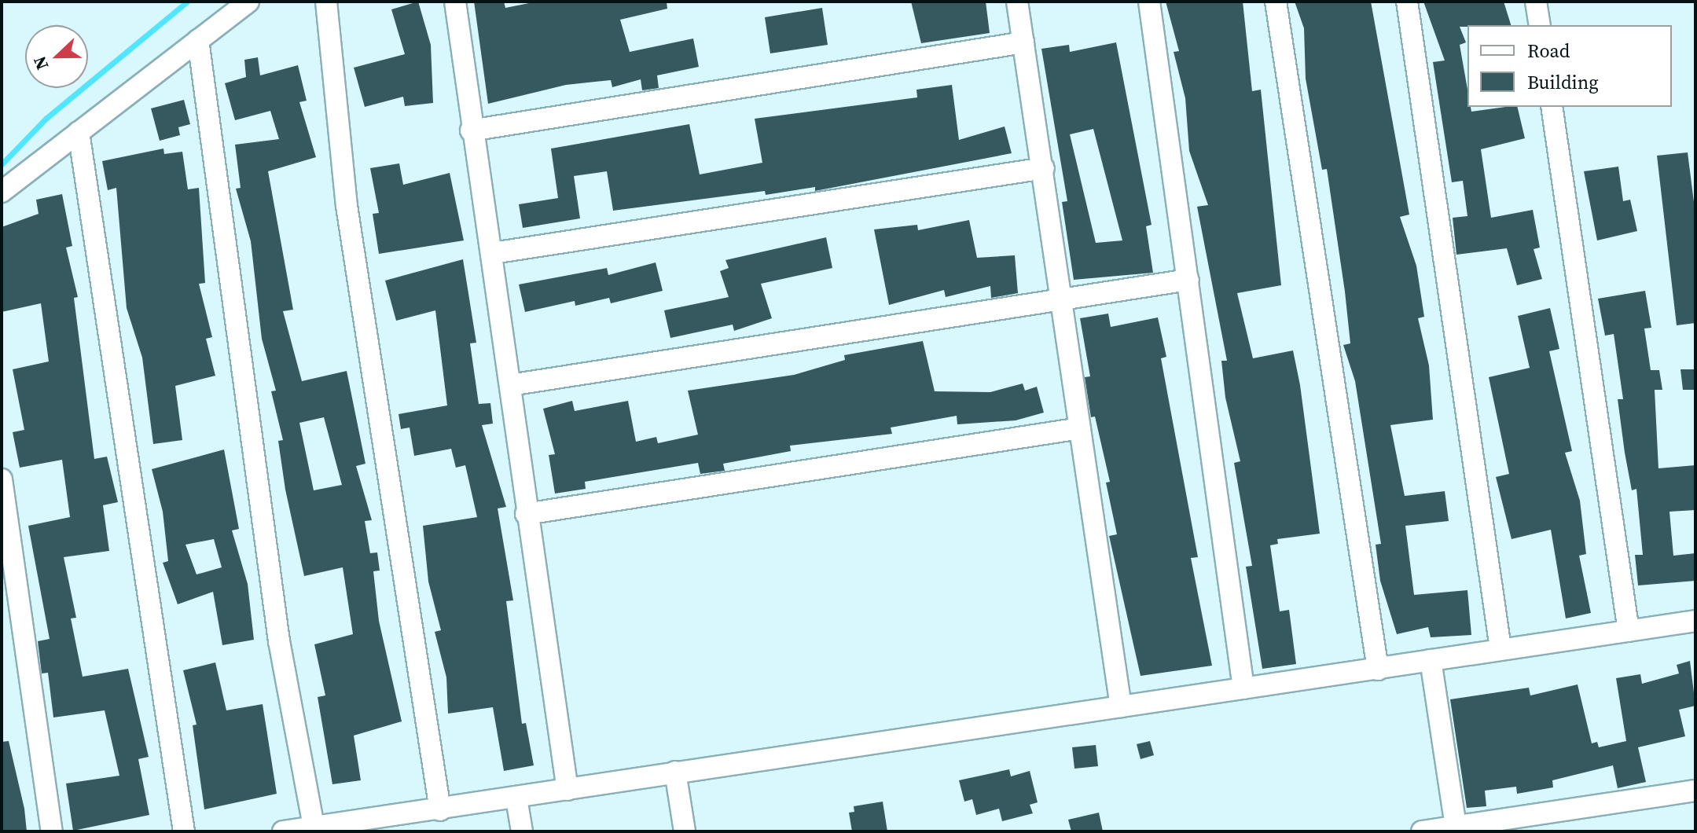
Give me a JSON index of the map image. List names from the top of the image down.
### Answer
{
  "legend": ["Road", "Building"],
  "north": "left"
}
